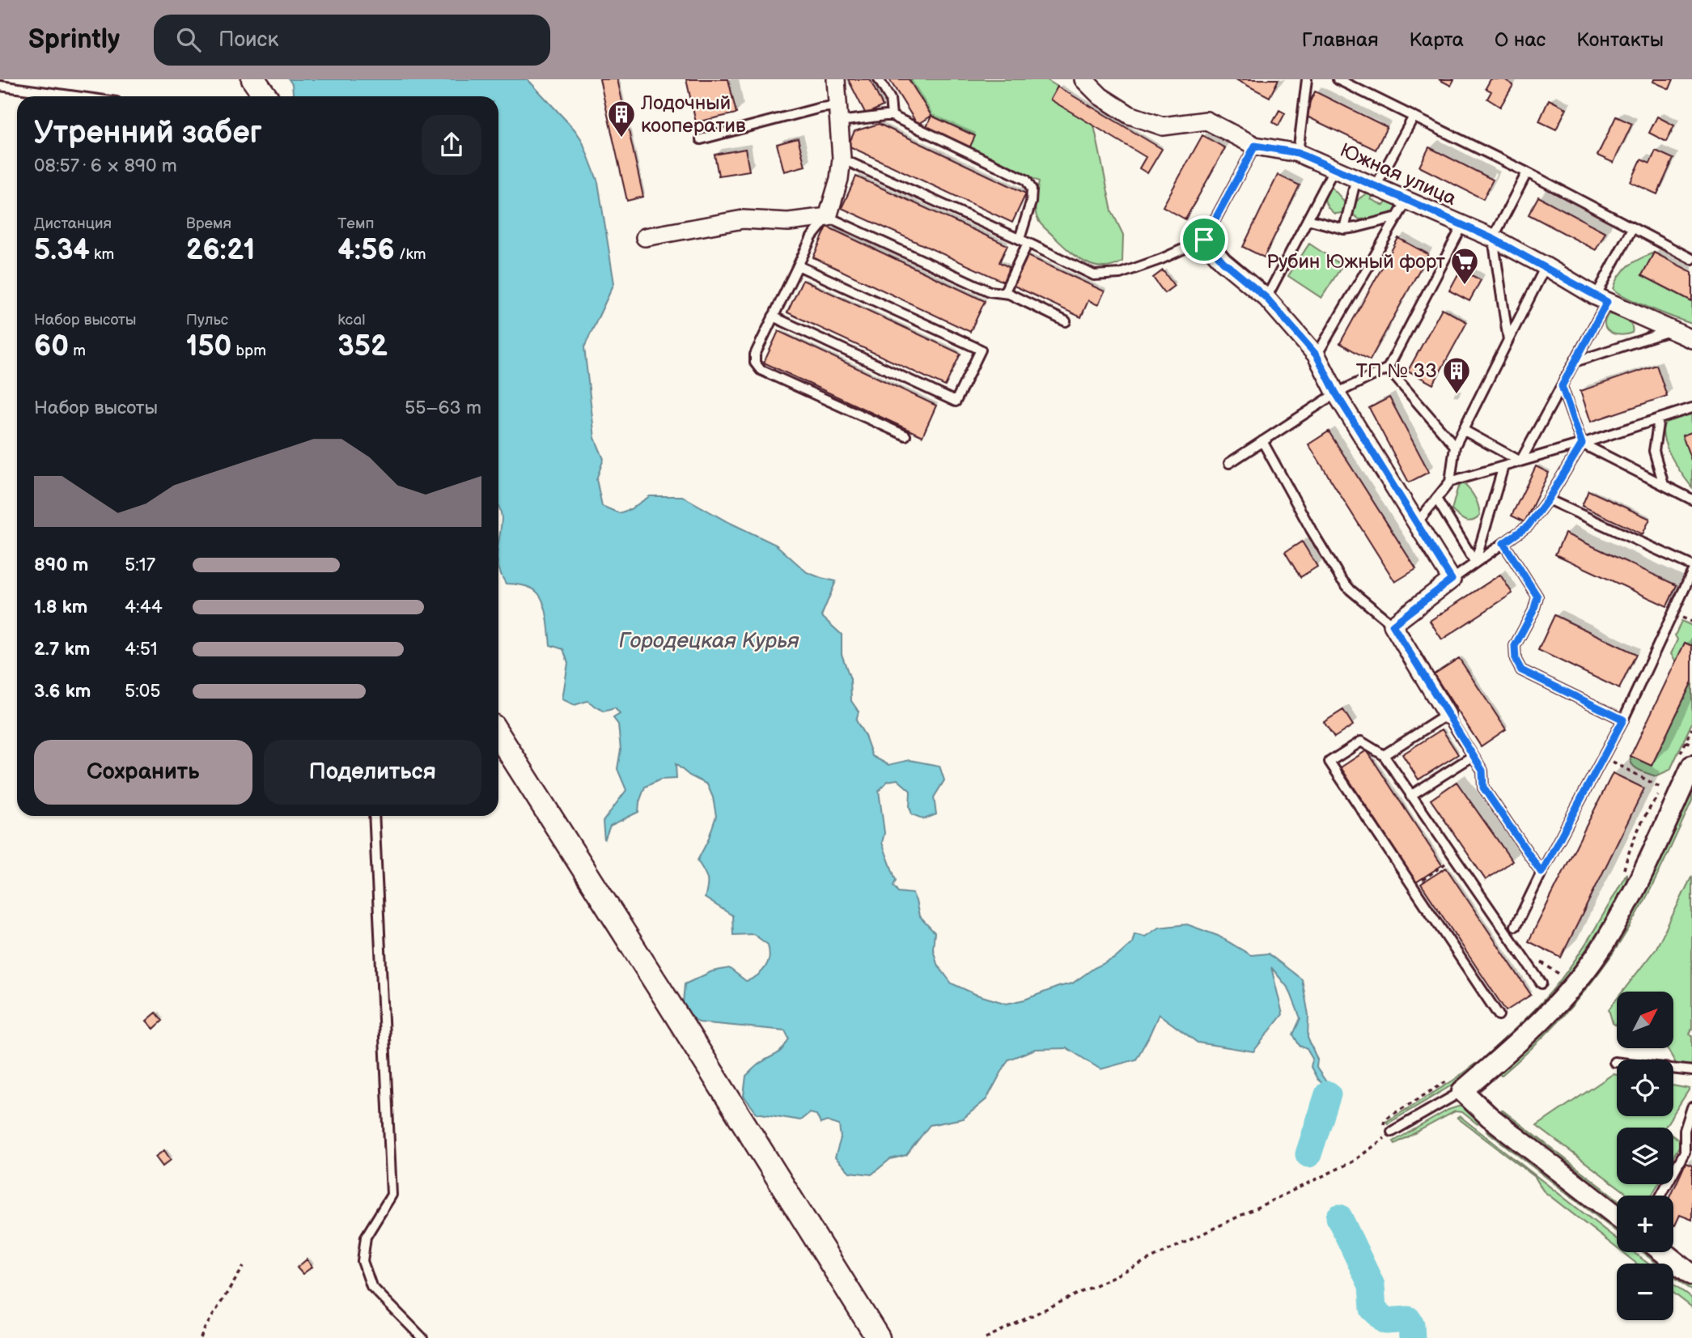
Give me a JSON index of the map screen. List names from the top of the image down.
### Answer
{
  "streets": {
    "street": ["Южная улица"]
  },
  "water": ["Городецкая Курья"],
  "places": {
    "building": ["Лодочный кооператив", "ТП № 33"],
    "supermarket": ["Рубин Южный форт"]
  },
  "north": "top right",
  "page": {
    "header": "Sprintly",
    "search": "Поиск",
    "nav": [
      "Главная",
      "Карта",
      "О нас",
      "Контакты"
    ],
    "heading": ["Утренний забег", "08:57 · 6 × 890 m"],
    "stats": [
      ["Дистанция", "5.34 km"],
      ["Время", "26:21"],
      ["Темп", "4:56 /km"],
      ["Набор высоты", "60 m"],
      ["Пульс", "150 bpm"],
      ["kcal", "352"]
    ],
    "chart": ["Набор высоты", "55–63 m"],
    "list": [
      {
        "name": "890 m",
        "note": "5:17"
      },
      {
        "name": "1.8 km",
        "note": "4:44"
      },
      {
        "name": "2.7 km",
        "note": "4:51"
      },
      {
        "name": "3.6 km",
        "note": "5:05"
      }
    ],
    "buttons": ["Сохранить", "Поделиться"],
    "map_buttons": ["+", "−"]
  }
}
